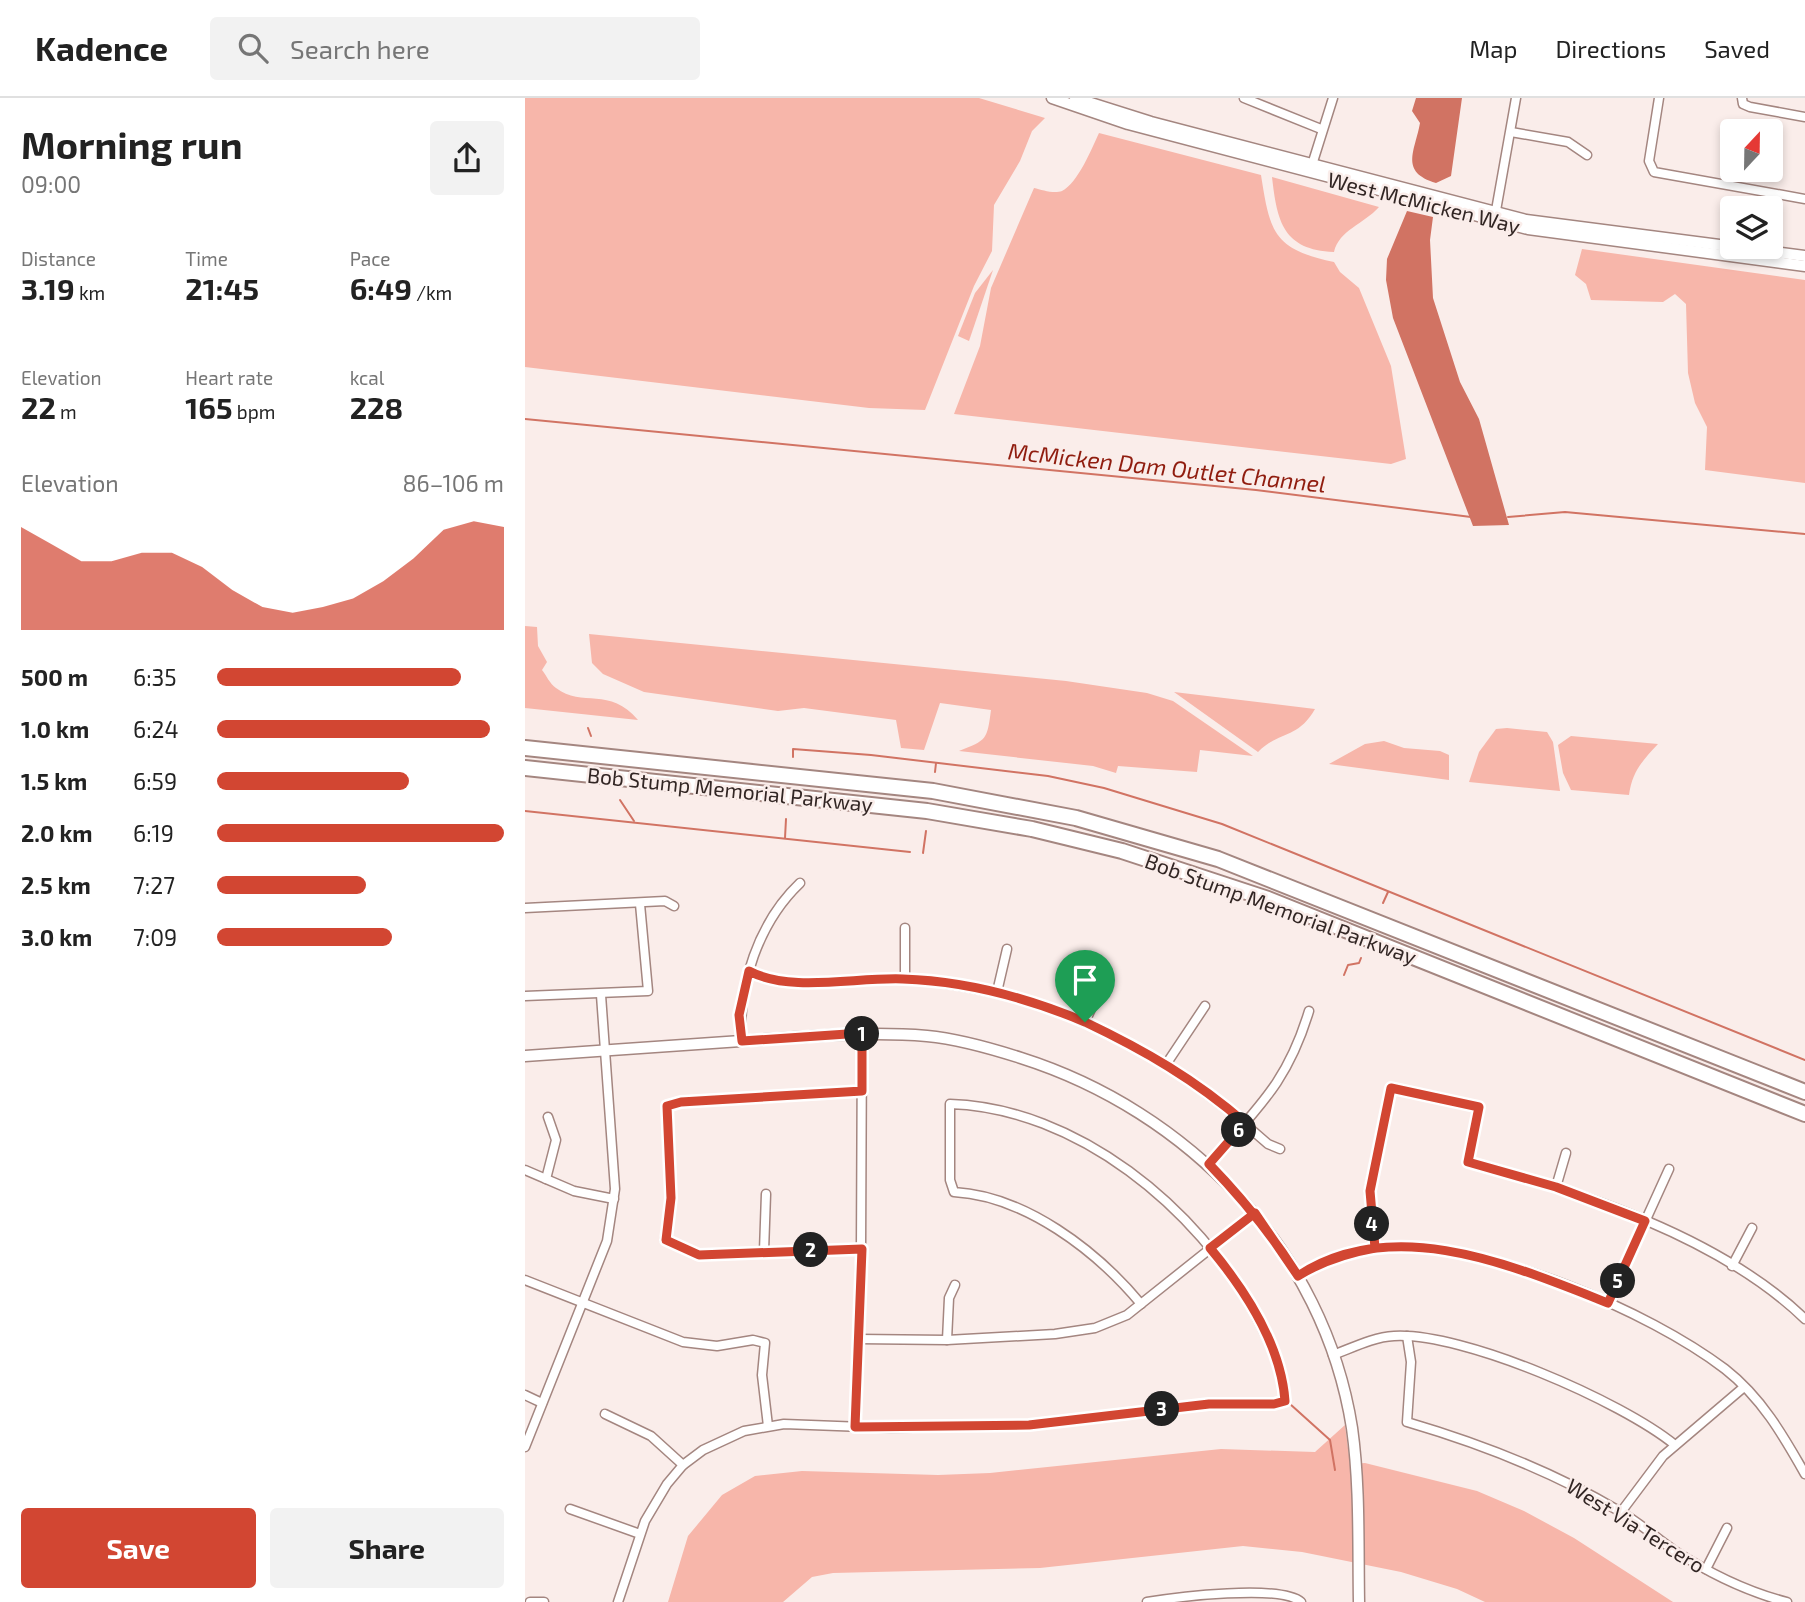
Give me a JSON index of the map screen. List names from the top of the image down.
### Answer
{
  "streets": {
    "highway": ["Bob Stump Memorial Parkway"],
    "street": ["West McMicken Way", "West Via Tercero"]
  },
  "water": ["McMicken Dam Outlet Channel"],
  "north": "top",
  "page": {
    "header": "Kadence",
    "search": "Search here",
    "nav": ["Map", "Directions", "Saved"],
    "heading": ["Morning run", "09:00"],
    "stats": [
      ["Distance", "3.19 km"],
      ["Time", "21:45"],
      ["Pace", "6:49 /km"],
      ["Elevation", "22 m"],
      ["Heart rate", "165 bpm"],
      ["kcal", "228"]
    ],
    "chart": ["Elevation", "86–106 m"],
    "list": [
      {
        "name": "500 m",
        "note": "6:35"
      },
      {
        "name": "1.0 km",
        "note": "6:24"
      },
      {
        "name": "1.5 km",
        "note": "6:59"
      },
      {
        "name": "2.0 km",
        "note": "6:19"
      },
      {
        "name": "2.5 km",
        "note": "7:27"
      },
      {
        "name": "3.0 km",
        "note": "7:09"
      }
    ],
    "pins": [
      "1",
      "6",
      "4",
      "2",
      "5",
      "3"
    ],
    "buttons": ["Save", "Share"]
  }
}
